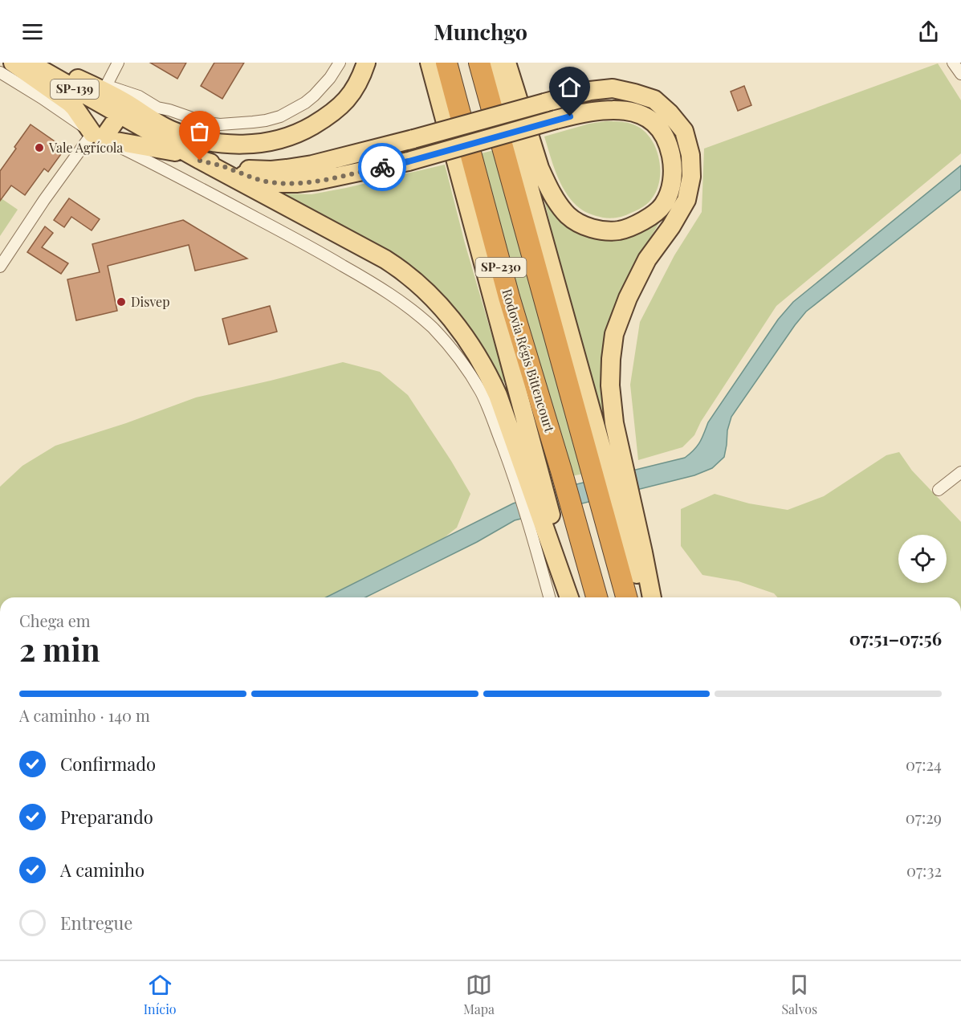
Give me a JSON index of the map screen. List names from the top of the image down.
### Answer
{
  "streets": {
    "highway": ["SP-230", "Rodovia Régis Bittencourt"],
    "main road": ["SP-139"]
  },
  "places": ["Vale Agrícola", "Disvep"],
  "page": {
    "header": "Munchgo",
    "heading": ["2 min", "Chega em", "07:51–07:56"],
    "bar": "A caminho · 140 m",
    "list": [
      ["Confirmado", "07:24"],
      ["Preparando", "07:29"],
      ["A caminho", "07:32"],
      "Entregue"
    ],
    "tabs": ["Início", "Mapa", "Salvos"]
  }
}
